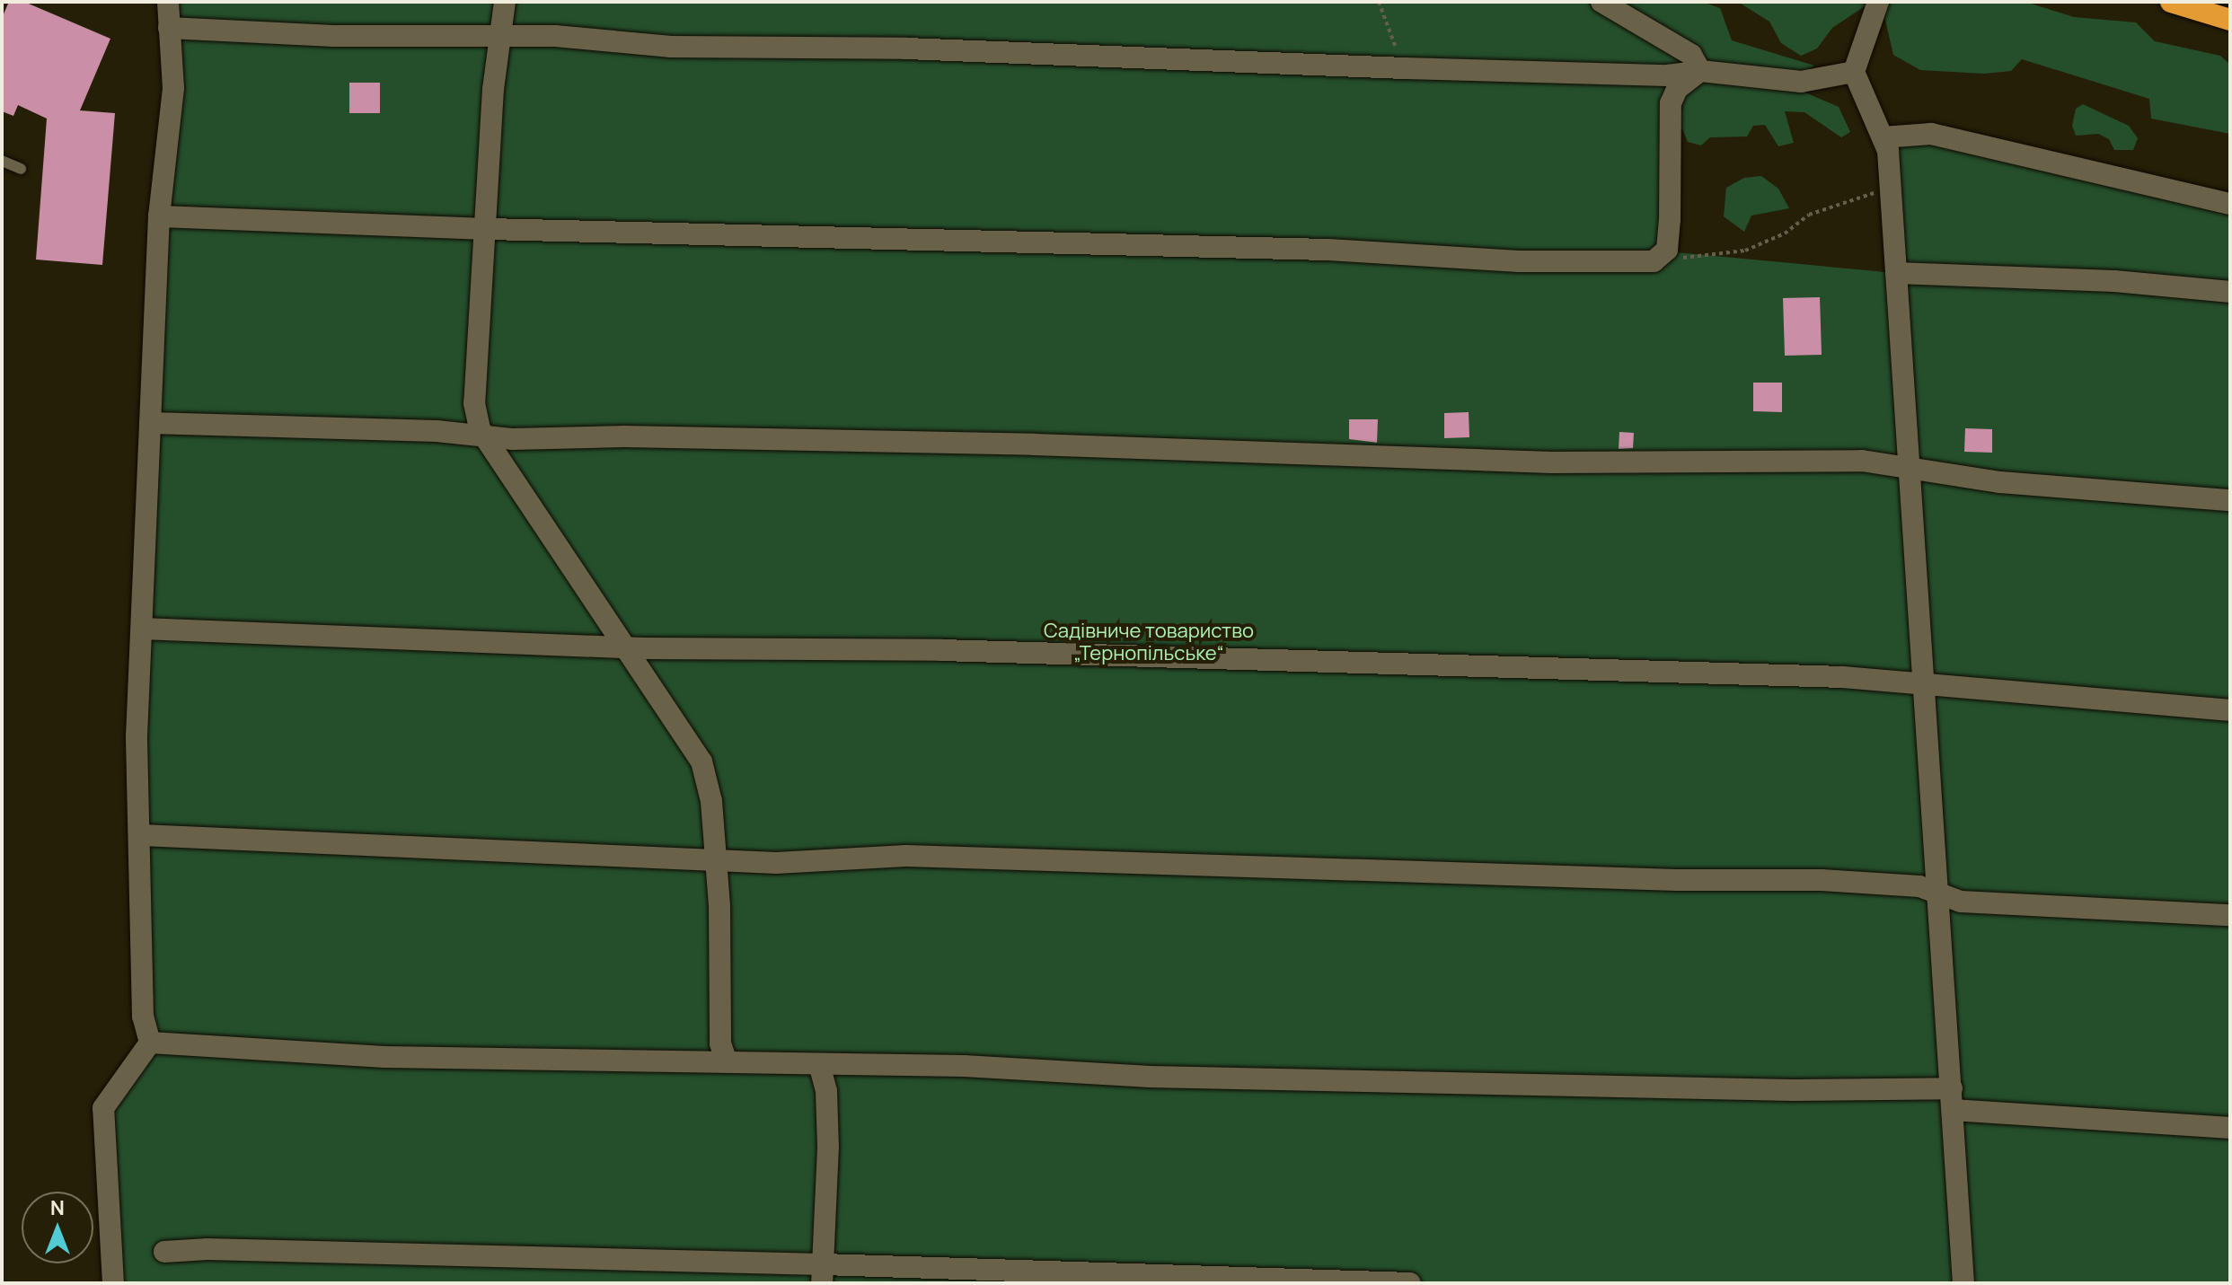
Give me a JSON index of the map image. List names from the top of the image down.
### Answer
{
  "parks": ["Садівниче товариство „Тернопільське“"],
  "north": "top"
}
